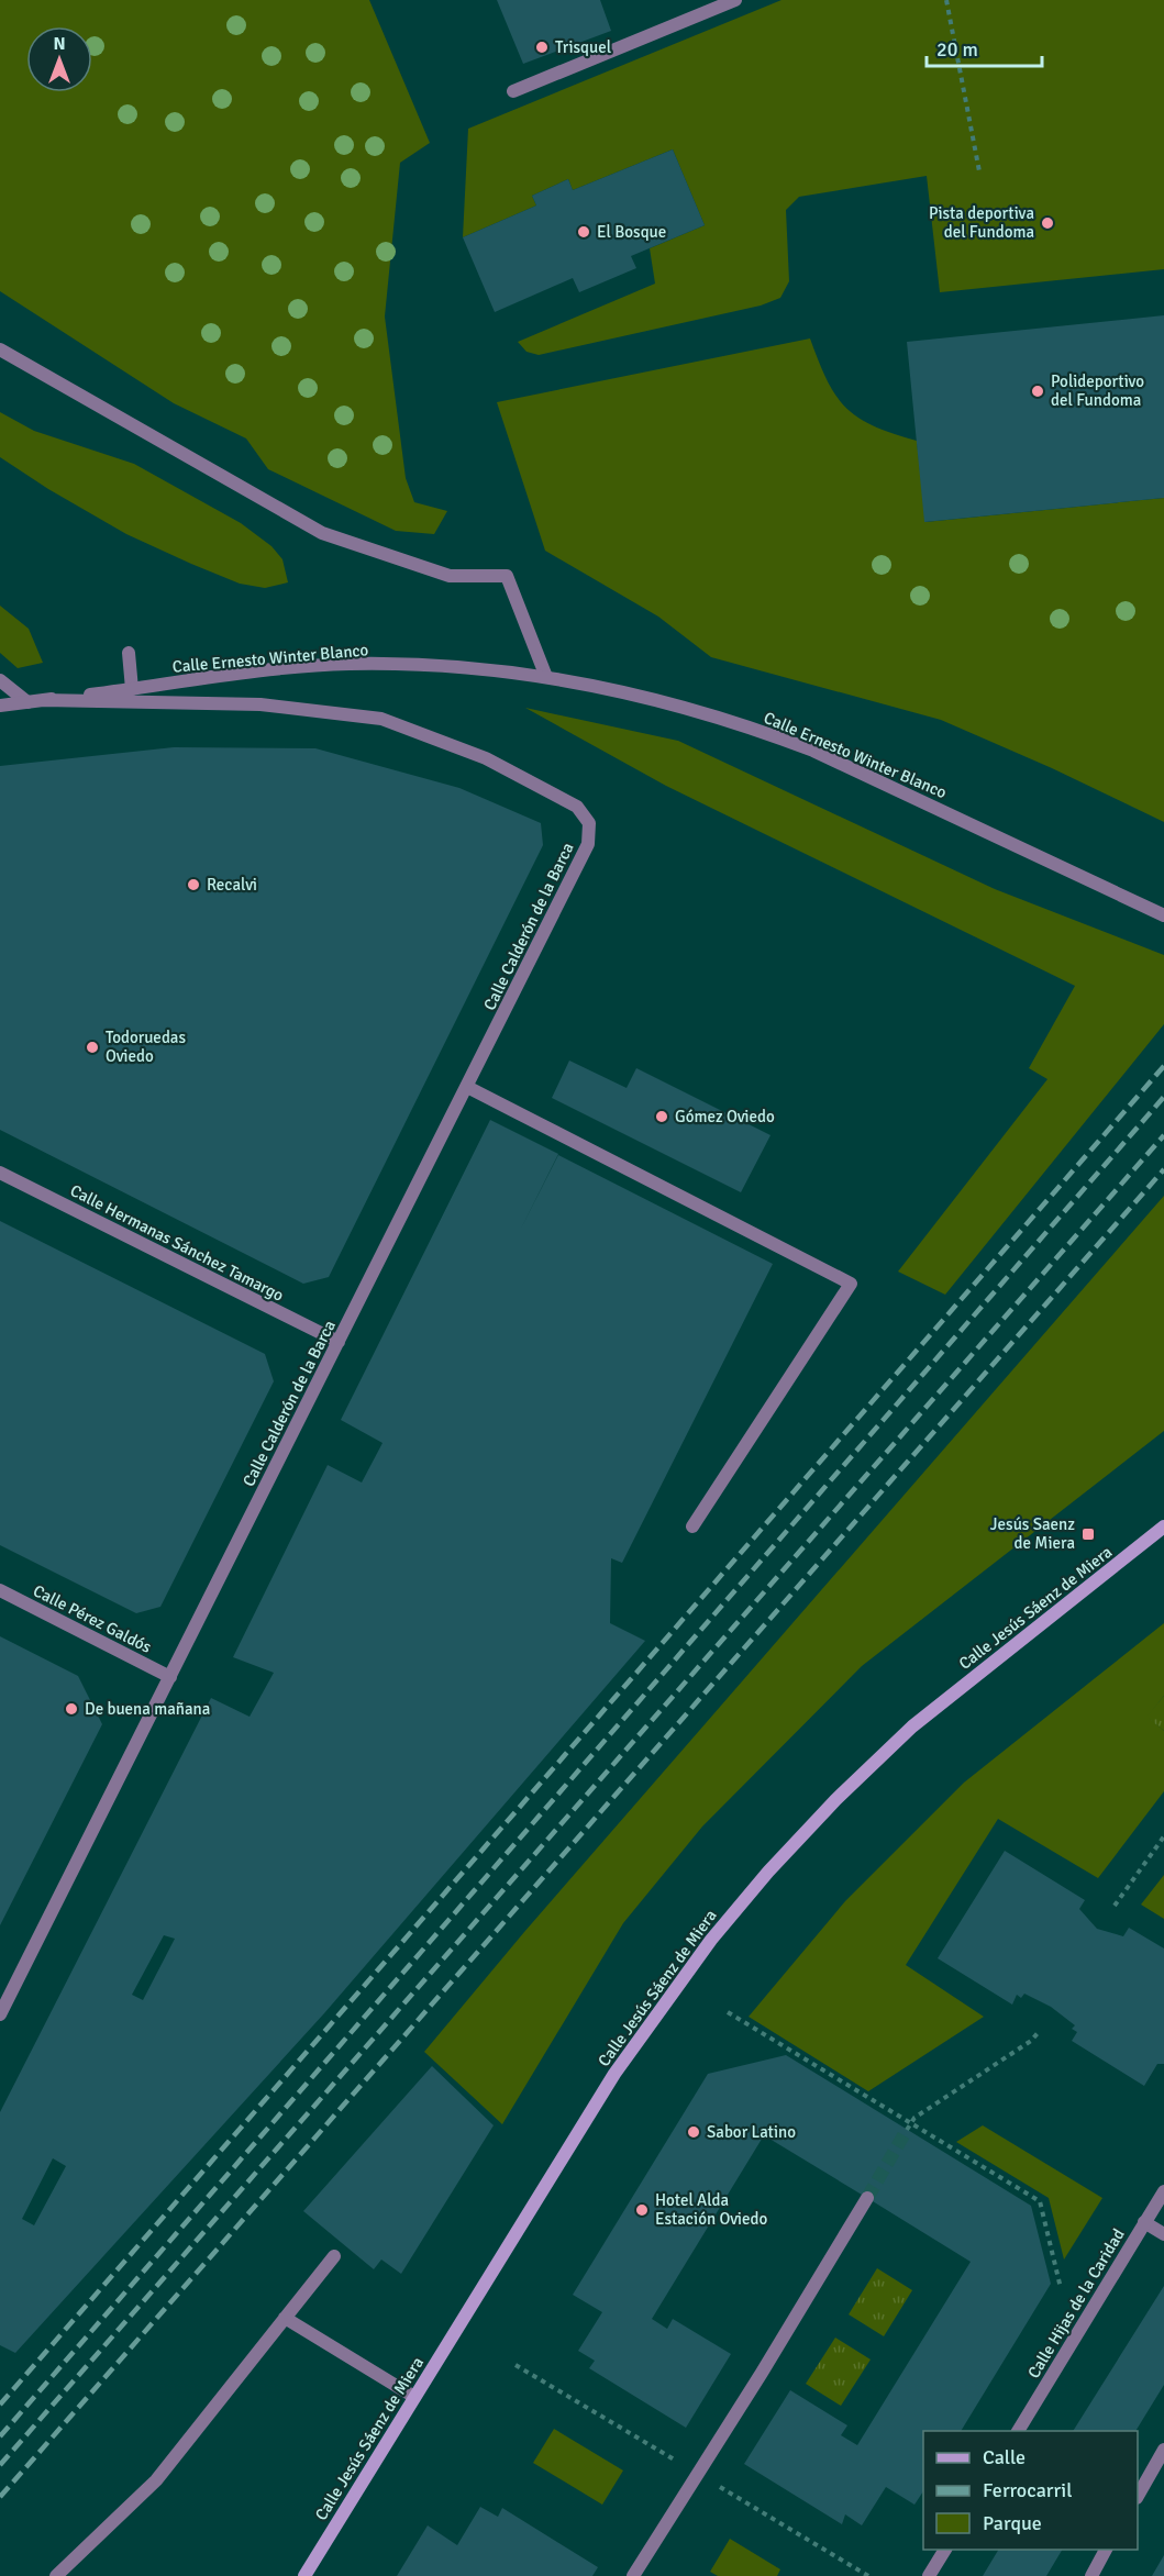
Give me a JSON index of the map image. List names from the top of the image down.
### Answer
{
  "streets": {
    "main road": ["Calle Jesús Sáenz de Miera"],
    "street": [
      "Calle Ernesto Winter Blanco",
      "Calle Calderón de la Barca",
      "Calle Hermanas Sánchez Tamargo",
      "Calle Pérez Galdós",
      "Calle Hijas de la Caridad"
    ]
  },
  "crossings": [
    ["Calle Ernesto Winter Blanco", "Calle Calderón de la Barca"],
    ["Calle Calderón de la Barca", "Calle Hermanas Sánchez Tamargo"],
    ["Calle Calderón de la Barca", "Calle Pérez Galdós"]
  ],
  "places": {
    "other": [
      "Trisquel",
      "Pista deportiva del Fundoma",
      "El Bosque",
      "Polideportivo del Fundoma",
      "Recalvi",
      "Todoruedas Oviedo",
      "Gómez Oviedo",
      "De buena mañana",
      "Sabor Latino",
      "Hotel Alda Estación Oviedo"
    ],
    "transit": ["Jesús Saenz de Miera"]
  },
  "legend": ["Calle", "Ferrocarril", "Parque"],
  "scale_bar": "20 m",
  "north": "top"
}
